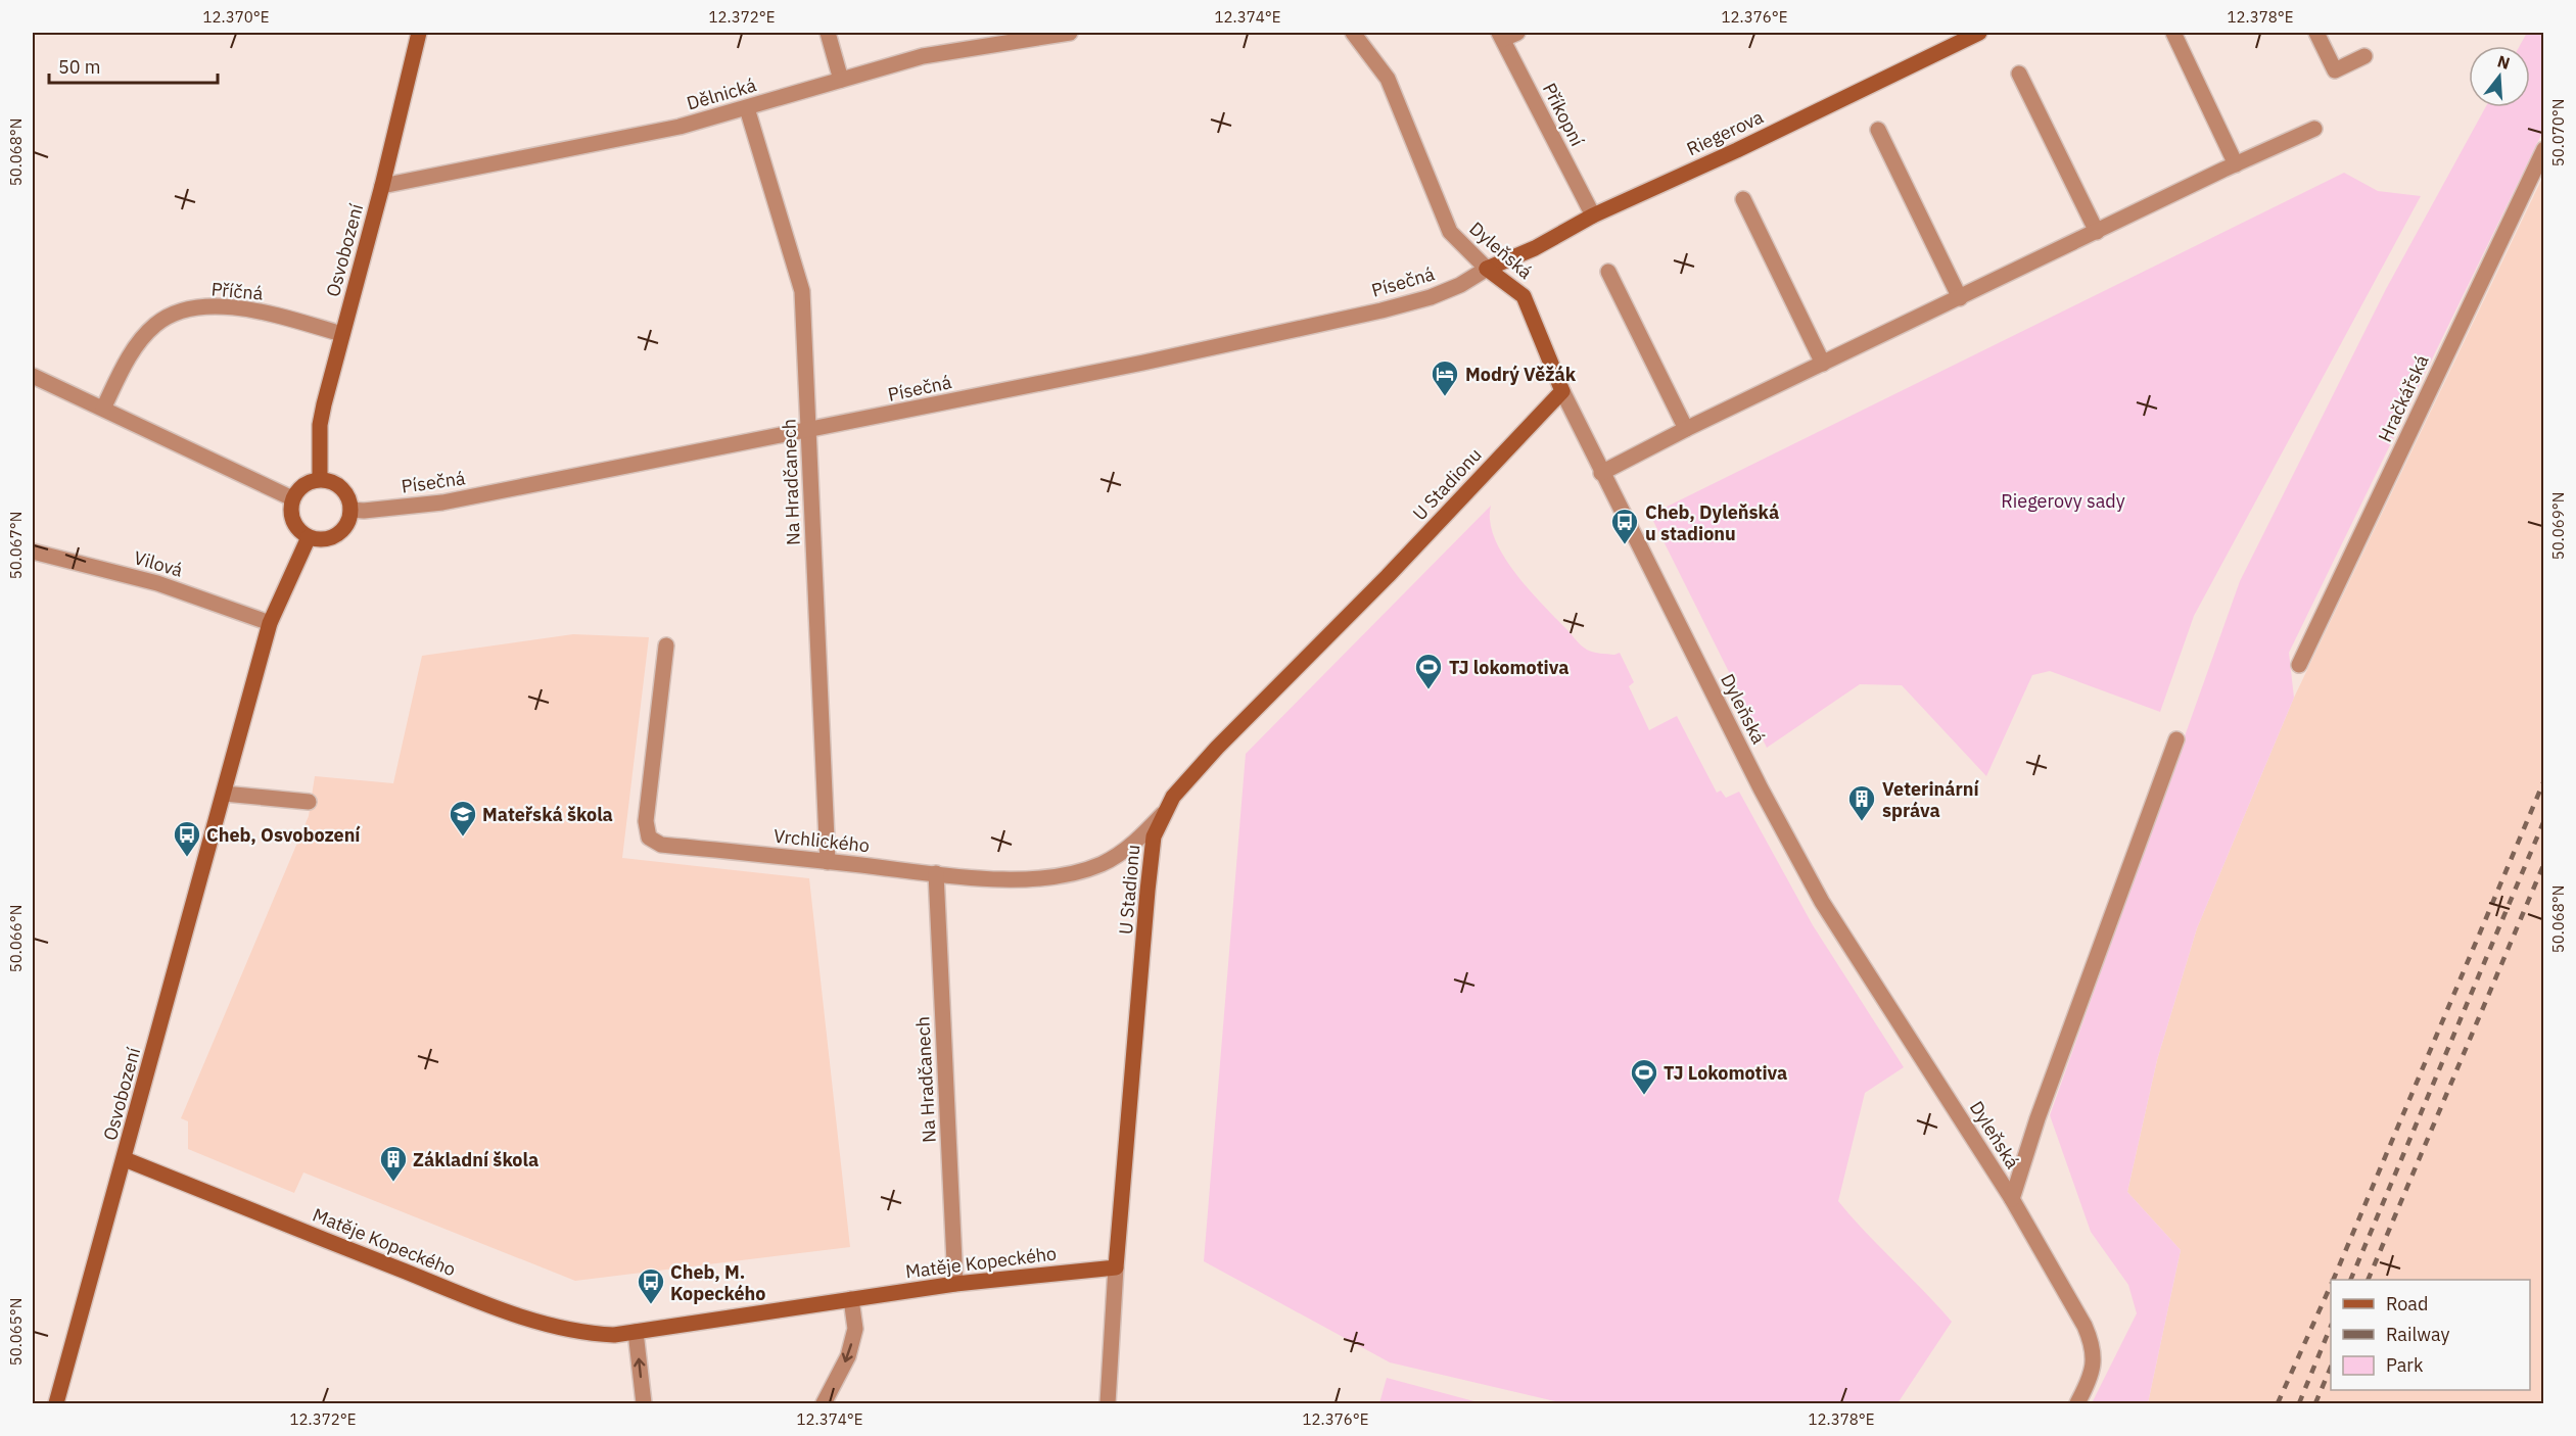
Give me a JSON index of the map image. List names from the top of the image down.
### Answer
{
  "streets": {
    "street": [
      "Dělnická",
      "Příkopní",
      "Riegerova",
      "Osvobození",
      "Dyleňská",
      "Písečná",
      "Příčná",
      "Hračkářská",
      "Na Hradčanech",
      "U Stadionu",
      "Vilová",
      "Vrchlického",
      "Matěje Kopeckého"
    ]
  },
  "crossings": [
    ["Dělnická", "Osvobození"],
    ["Dělnická", "Na Hradčanech"],
    ["Příkopní", "Riegerova"],
    ["Riegerova", "Dyleňská"],
    ["Riegerova", "Písečná"],
    ["Osvobození", "Písečná"],
    ["Osvobození", "Příčná"],
    ["Osvobození", "Vilová"],
    ["Osvobození", "Matěje Kopeckého"],
    ["Dyleňská", "Písečná"],
    ["Dyleňská", "U Stadionu"],
    ["Písečná", "Na Hradčanech"],
    ["Na Hradčanech", "Vrchlického"],
    ["Na Hradčanech", "Matěje Kopeckého"],
    ["U Stadionu", "Vrchlického"],
    ["U Stadionu", "Matěje Kopeckého"]
  ],
  "parks": ["Riegerovy sady"],
  "places": {
    "hotel": ["Modrý Věžák"],
    "bus stop": ["Cheb, Dyleňská u stadionu", "Cheb, Osvobození", "Cheb, M. Kopeckého"],
    "sports": ["TJ lokomotiva", "TJ Lokomotiva"],
    "building": ["Veterinární správa", "Základní škola"],
    "school or university": ["Mateřská škola"]
  },
  "legend": ["Road", "Railway", "Park"],
  "scale_bar": "50 m",
  "north": "top",
  "coordinates": [
    "12.370°E",
    "12.372°E",
    "12.374°E",
    "12.376°E",
    "12.378°E",
    "50.070°N",
    "50.068°N",
    "50.069°N",
    "50.067°N",
    "50.066°N",
    "50.065°N"
  ]
}
